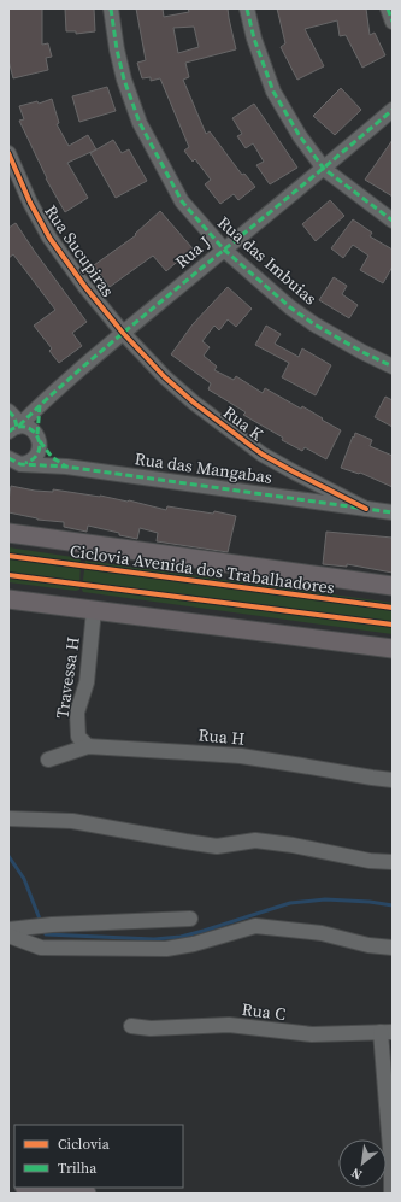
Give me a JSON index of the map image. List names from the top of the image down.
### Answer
{
  "streets": {
    "street": [
      "Rua Sucupiras",
      "Rua J",
      "Rua das Imbuias",
      "Rua K",
      "Rua das Mangabas",
      "Travessa H",
      "Rua H",
      "Rua C"
    ],
    "cycle path": ["Ciclovia Avenida dos Trabalhadores"]
  },
  "crossings": [
    ["Rua Sucupiras", "Rua J"],
    ["Rua Sucupiras", "Rua K"],
    ["Rua J", "Rua das Imbuias"],
    ["Rua J", "Rua K"],
    ["Rua K", "Rua das Mangabas"],
    ["Travessa H", "Rua H"]
  ],
  "legend": ["Ciclovia", "Trilha"],
  "north": "bottom left"
}
